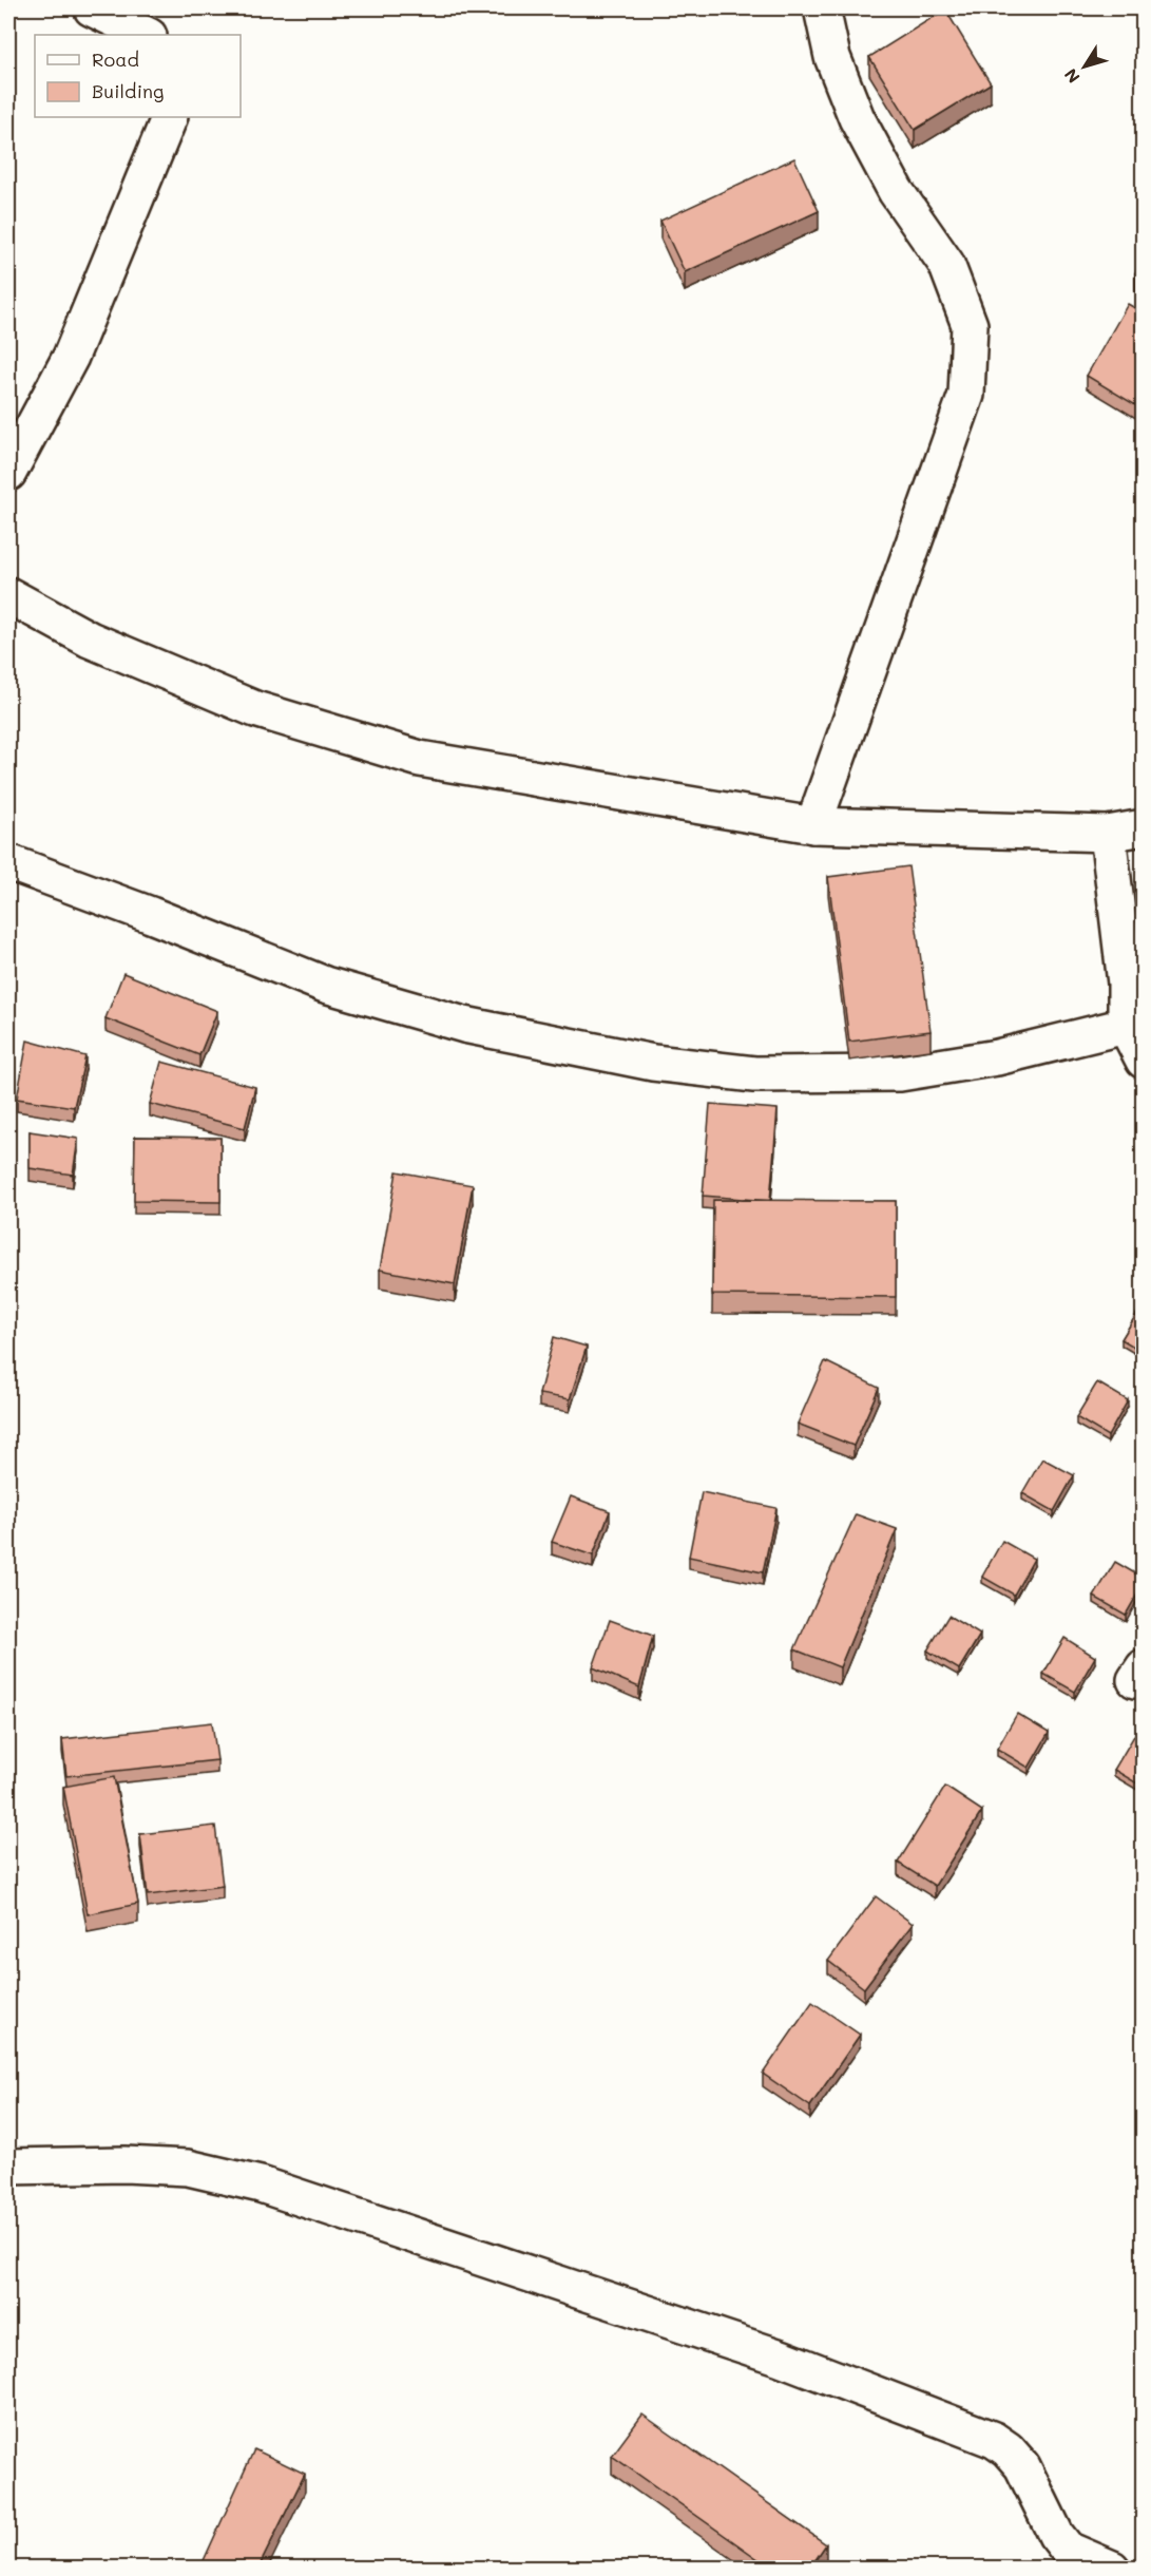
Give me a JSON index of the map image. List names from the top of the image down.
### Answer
{
  "legend": ["Road", "Building"],
  "north": "bottom left"
}
